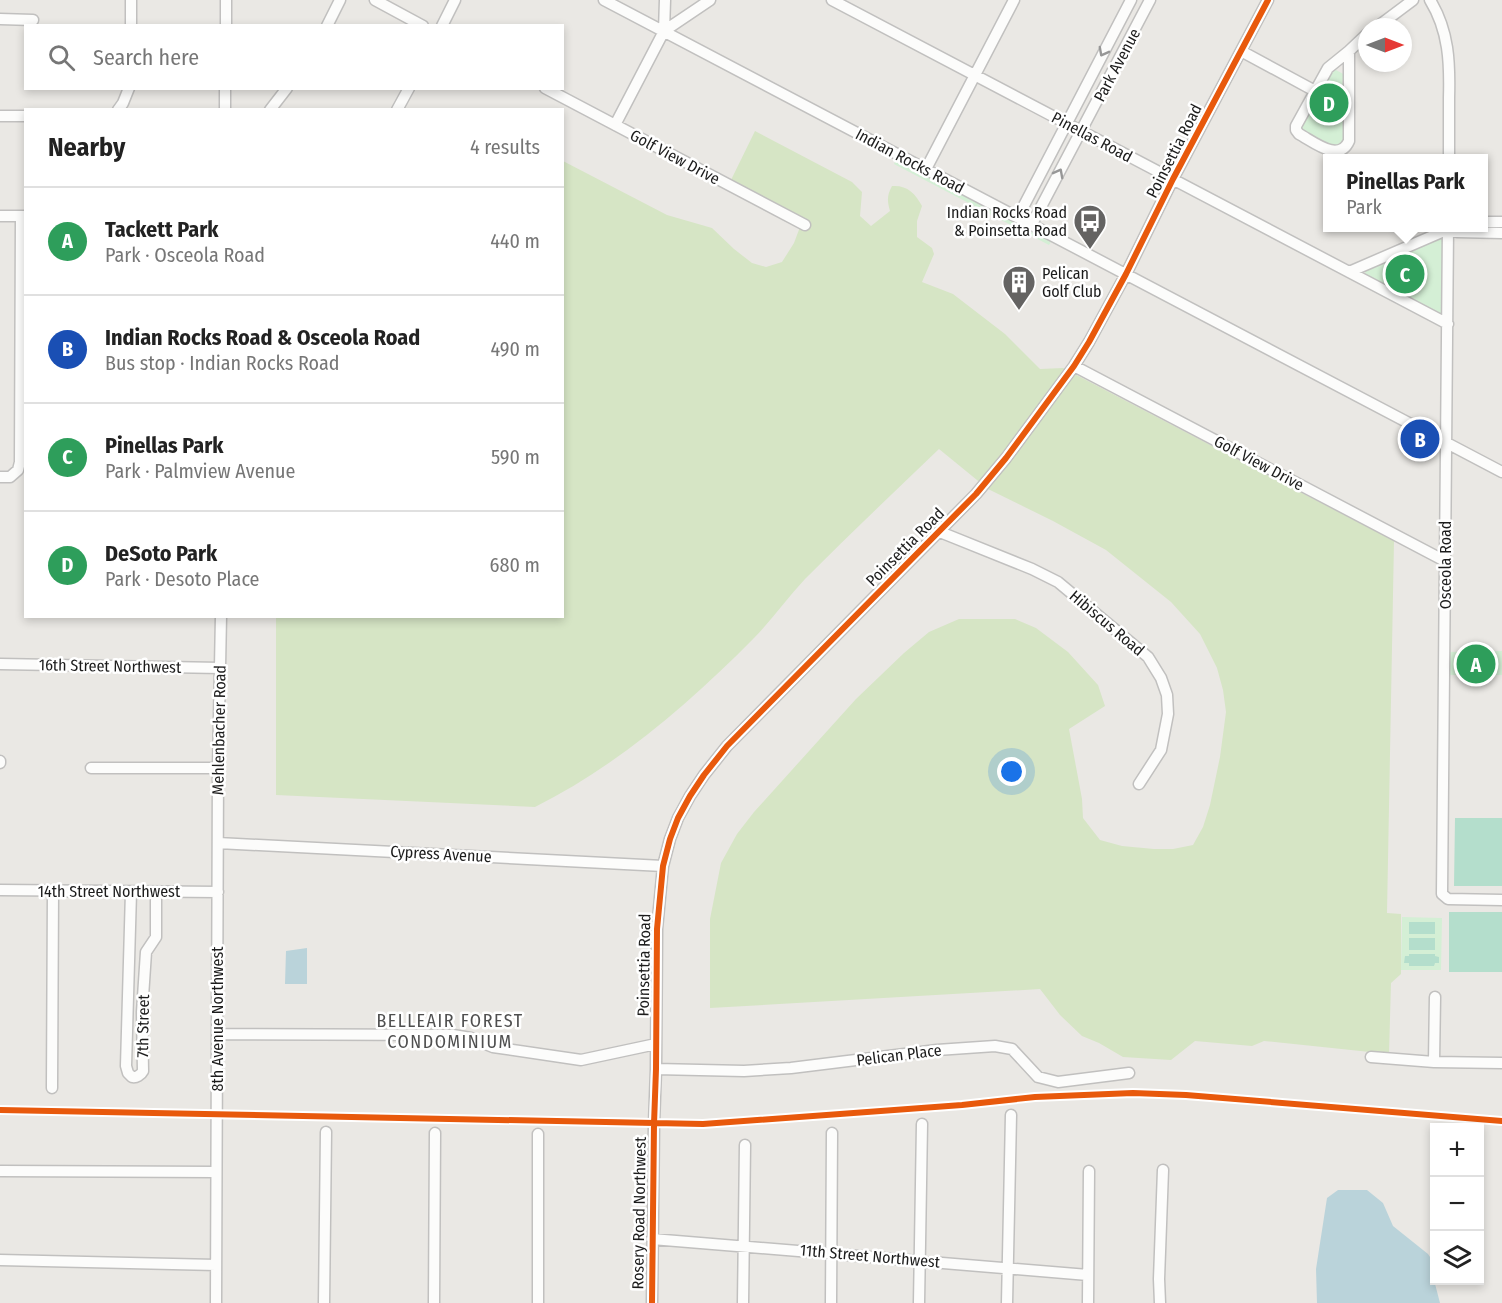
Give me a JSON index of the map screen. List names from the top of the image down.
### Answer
{
  "streets": {
    "street": [
      "Park Avenue",
      "Pinellas Road",
      "Poinsettia Road",
      "Golf View Drive",
      "Indian Rocks Road",
      "Osceola Road",
      "Hibiscus Road",
      "16th Street Northwest",
      "Mehlenbacher Road",
      "Cypress Avenue",
      "14th Street Northwest",
      "8th Avenue Northwest",
      "7th Street",
      "Pelican Place",
      "Rosery Road Northwest",
      "11th Street Northwest"
    ]
  },
  "crossings": [
    ["Park Avenue", "Pinellas Road"],
    ["Park Avenue", "Indian Rocks Road"],
    ["Pinellas Road", "Poinsettia Road"],
    ["Pinellas Road", "Osceola Road"],
    ["Poinsettia Road", "Golf View Drive"],
    ["Poinsettia Road", "Indian Rocks Road"],
    ["Poinsettia Road", "Hibiscus Road"],
    ["Poinsettia Road", "Cypress Avenue"],
    ["Poinsettia Road", "Pelican Place"],
    ["Poinsettia Road", "Rosery Road Northwest"],
    ["Golf View Drive", "Osceola Road"],
    ["Indian Rocks Road", "Osceola Road"],
    ["16th Street Northwest", "Mehlenbacher Road"],
    ["Mehlenbacher Road", "Cypress Avenue"],
    ["Mehlenbacher Road", "8th Avenue Northwest"],
    ["Cypress Avenue", "8th Avenue Northwest"],
    ["14th Street Northwest", "8th Avenue Northwest"],
    ["14th Street Northwest", "7th Street"],
    ["Rosery Road Northwest", "11th Street Northwest"]
  ],
  "districts": ["BELLEAIR FOREST CONDOMINIUM"],
  "places": {
    "bus stop": ["Indian Rocks Road & Poinsetta Road"],
    "building": ["Pelican Golf Club"]
  },
  "north": "right",
  "page": {
    "search": "Search here",
    "pins": [
      "D",
      "C",
      "B",
      "A"
    ],
    "heading": ["Nearby", "4 results"],
    "popup": ["Pinellas Park", "Park"],
    "list": [
      {
        "mark": "A",
        "name": "Tackett Park",
        "note": "Park · Osceola Road",
        "value": "440 m"
      },
      {
        "mark": "B",
        "name": "Indian Rocks Road & Osceola Road",
        "note": "Bus stop · Indian Rocks Road",
        "value": "490 m"
      },
      {
        "mark": "C",
        "name": "Pinellas Park",
        "note": "Park · Palmview Avenue",
        "value": "590 m"
      },
      {
        "mark": "D",
        "name": "DeSoto Park",
        "note": "Park · Desoto Place",
        "value": "680 m"
      }
    ],
    "map_buttons": ["+", "−"]
  }
}
